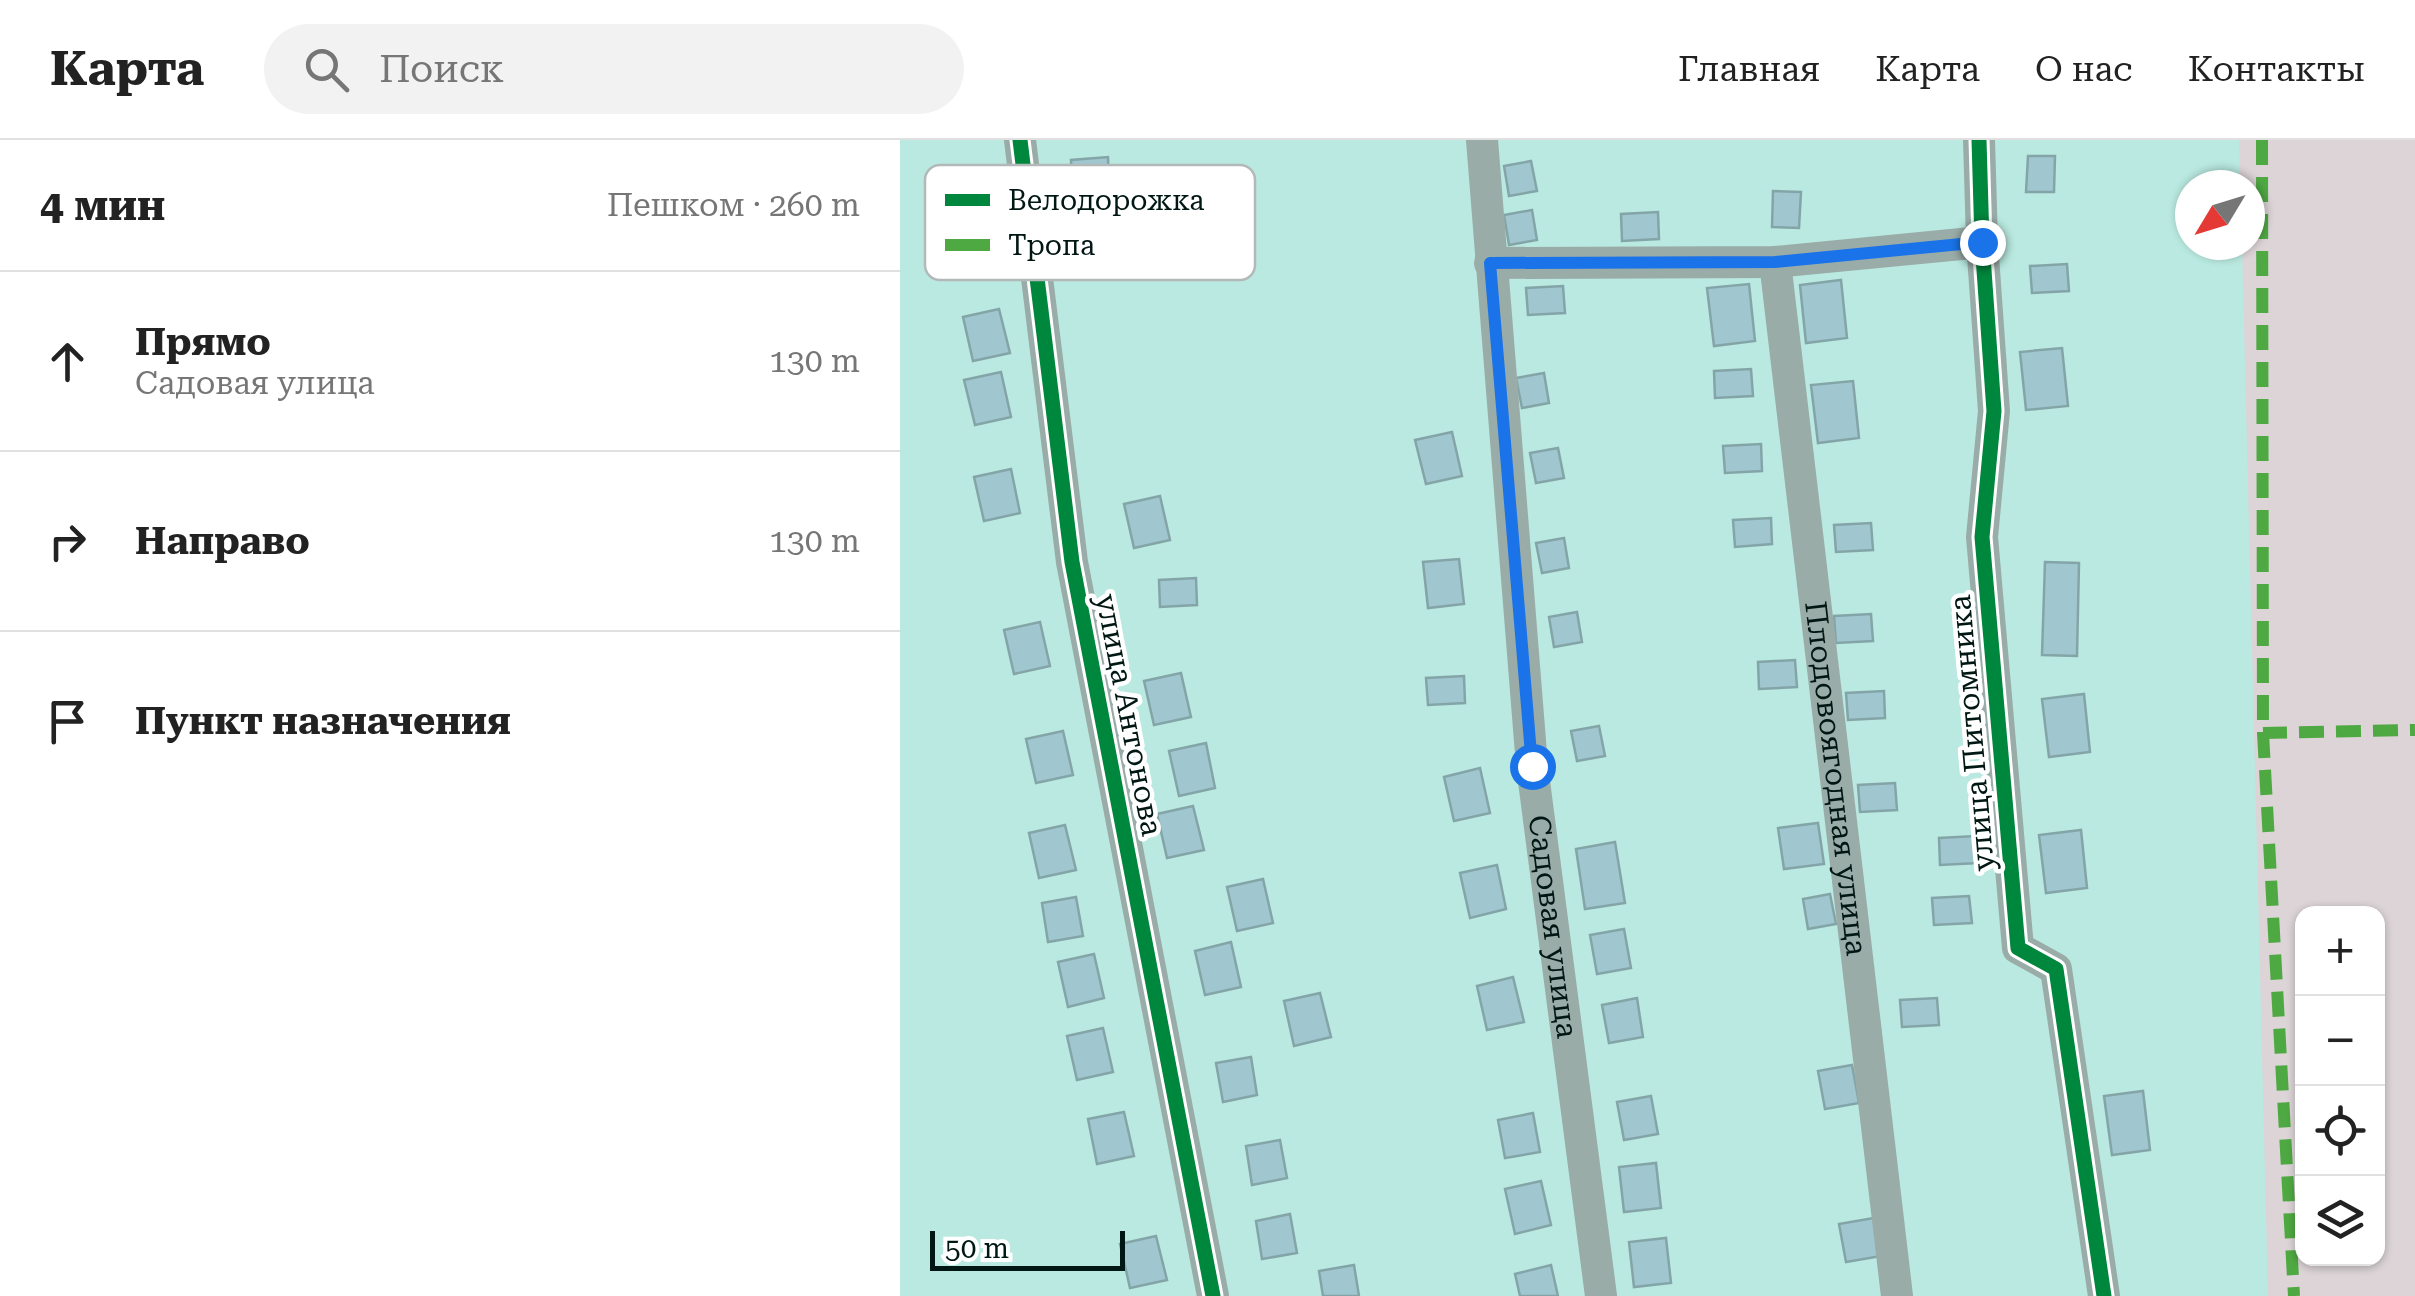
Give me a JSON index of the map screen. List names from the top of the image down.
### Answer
{
  "streets": {
    "street": [
      "улица Антонова",
      "улица Питомника",
      "Плодовоягодная улица",
      "Садовая улица"
    ]
  },
  "legend": ["Велодорожка", "Тропа"],
  "scale_bar": "50 m",
  "north": "bottom left",
  "page": {
    "header": "Карта",
    "search": "Поиск",
    "nav": [
      "Главная",
      "Карта",
      "О нас",
      "Контакты"
    ],
    "heading": ["4 мин", "Пешком · 260 m"],
    "list": [
      ["Прямо", "Садовая улица", "130 m"],
      ["Направо", "130 m"],
      "Пункт назначения"
    ],
    "map_buttons": ["+", "−"],
    "scale": "50 m"
  }
}
